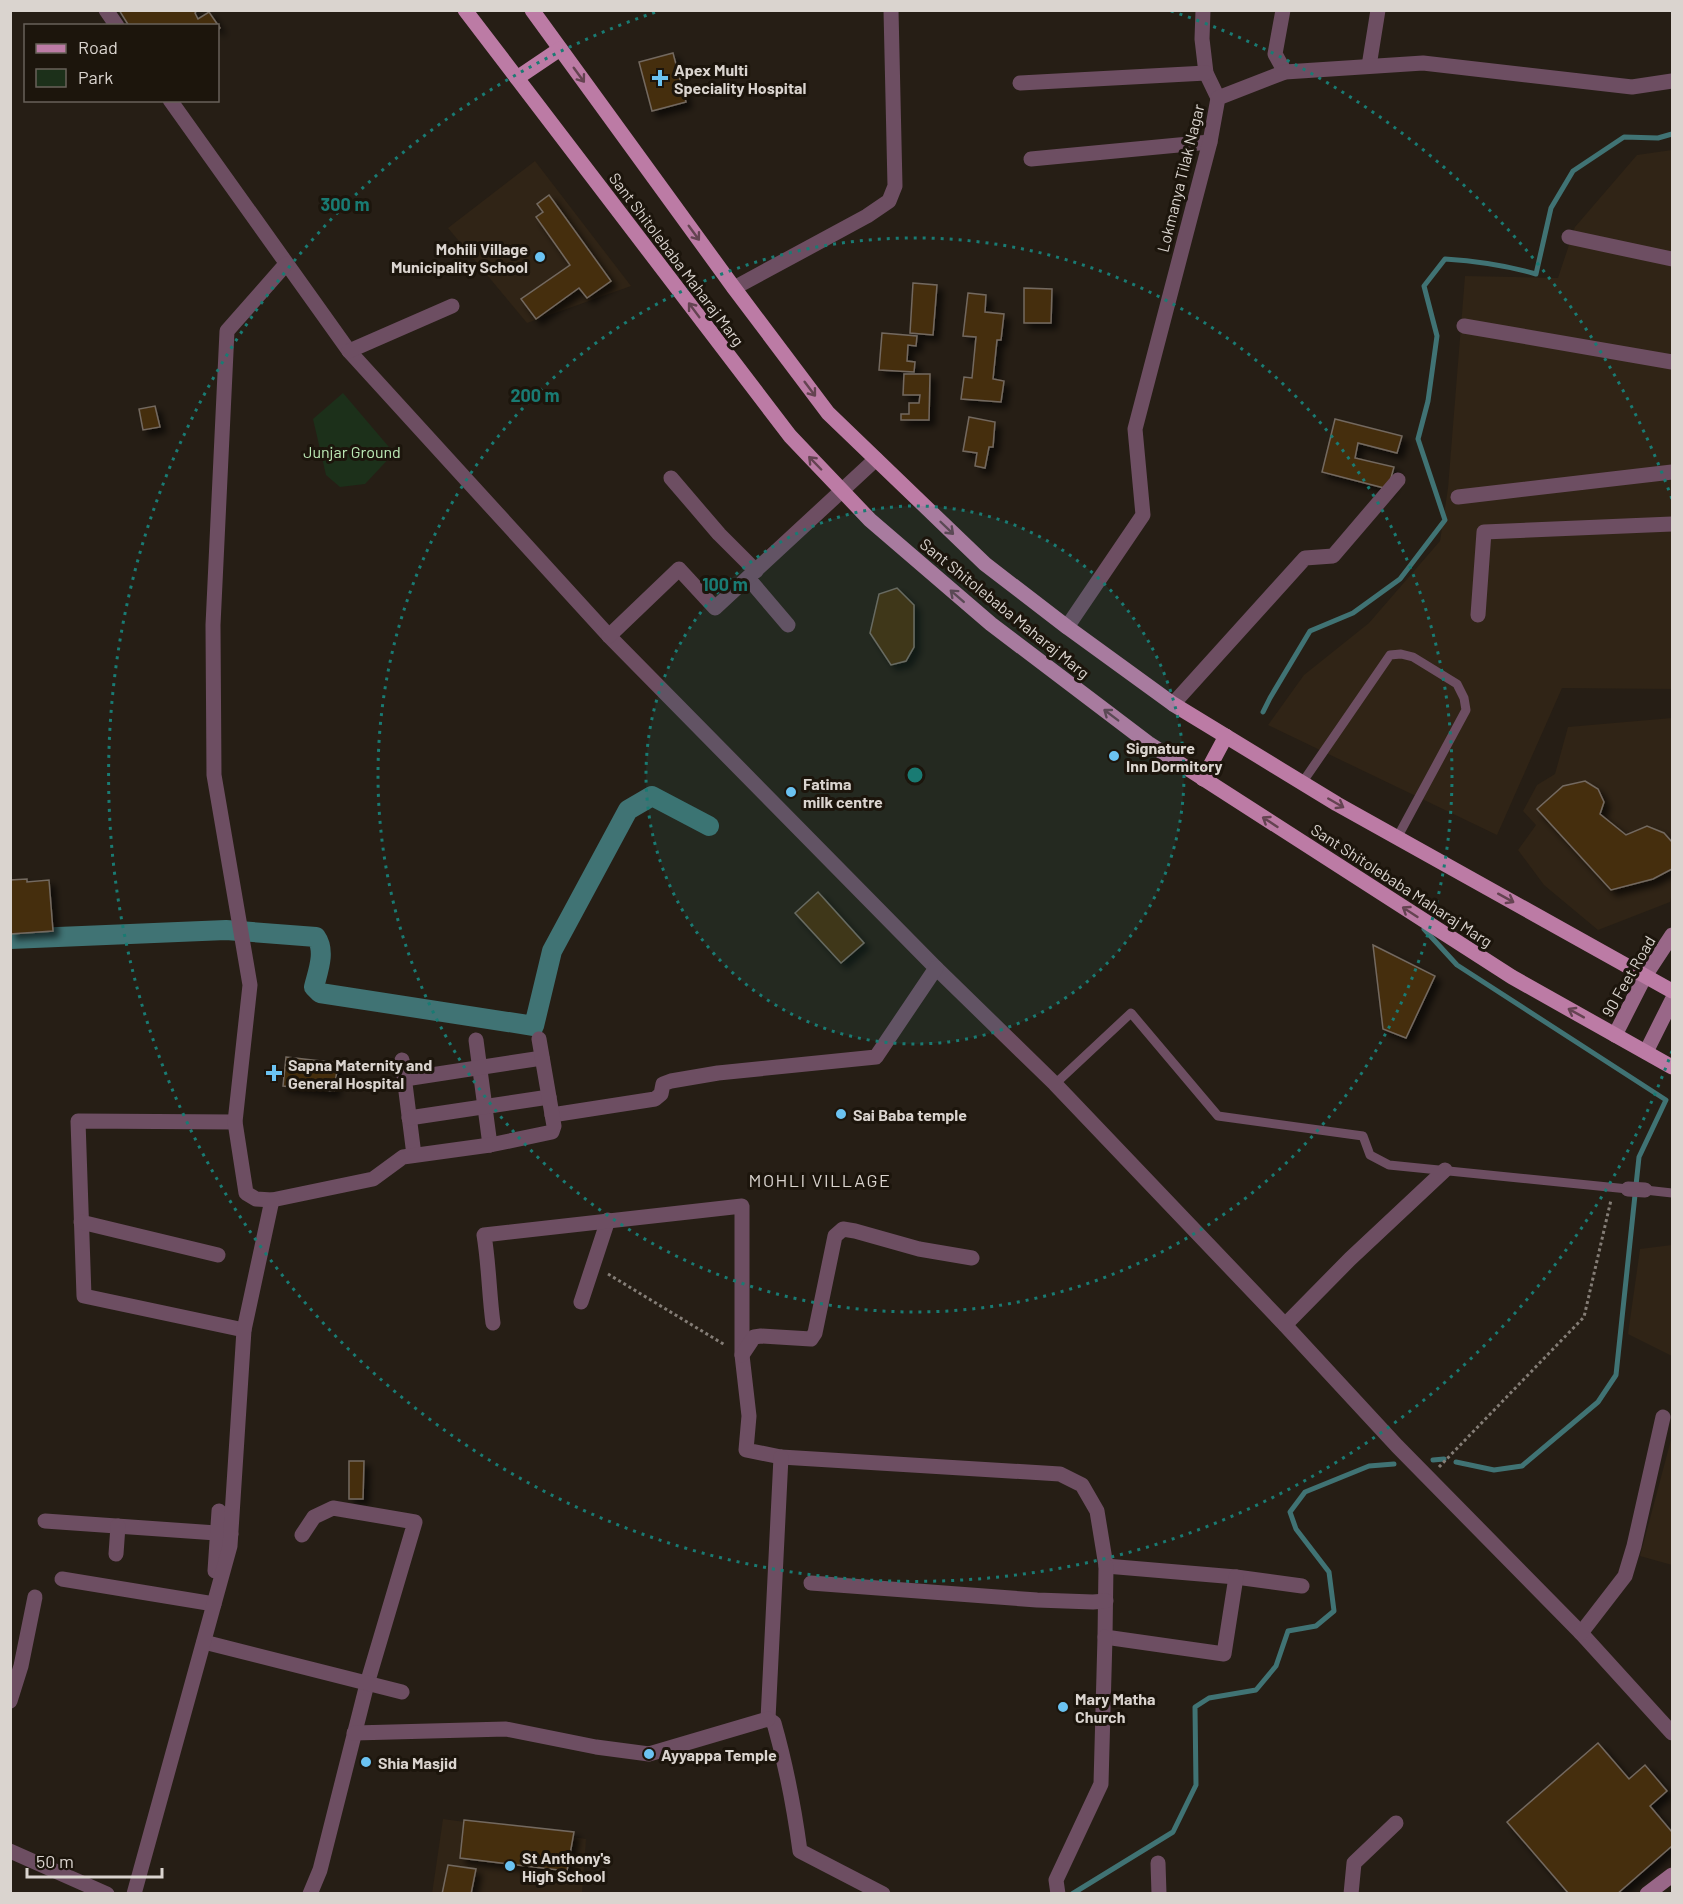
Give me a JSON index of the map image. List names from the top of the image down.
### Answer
{
  "streets": {
    "main road": ["Sant Shitolebaba Maharaj Marg"],
    "street": ["Lokmanya Tilak Nagar", "90 Feet Road"]
  },
  "crossings": [
    ["Lokmanya Tilak Nagar", "Sant Shitolebaba Maharaj Marg"],
    ["Sant Shitolebaba Maharaj Marg", "90 Feet Road"]
  ],
  "districts": ["MOHLI VILLAGE"],
  "parks": ["Junjar Ground"],
  "places": {
    "health": ["Apex Multi Speciality Hospital", "Sapna Maternity and General Hospital"],
    "other": [
      "Mohili Village Municipality School",
      "Signature Inn Dormitory",
      "Fatima milk centre",
      "Sai Baba temple",
      "Mary Matha Church",
      "Ayyappa Temple",
      "Shia Masjid",
      "St Anthony's High School"
    ]
  },
  "legend": ["Road", "Park"],
  "scale_bar": "50 m",
  "rings": ["300 m", "200 m", "100 m"]
}
